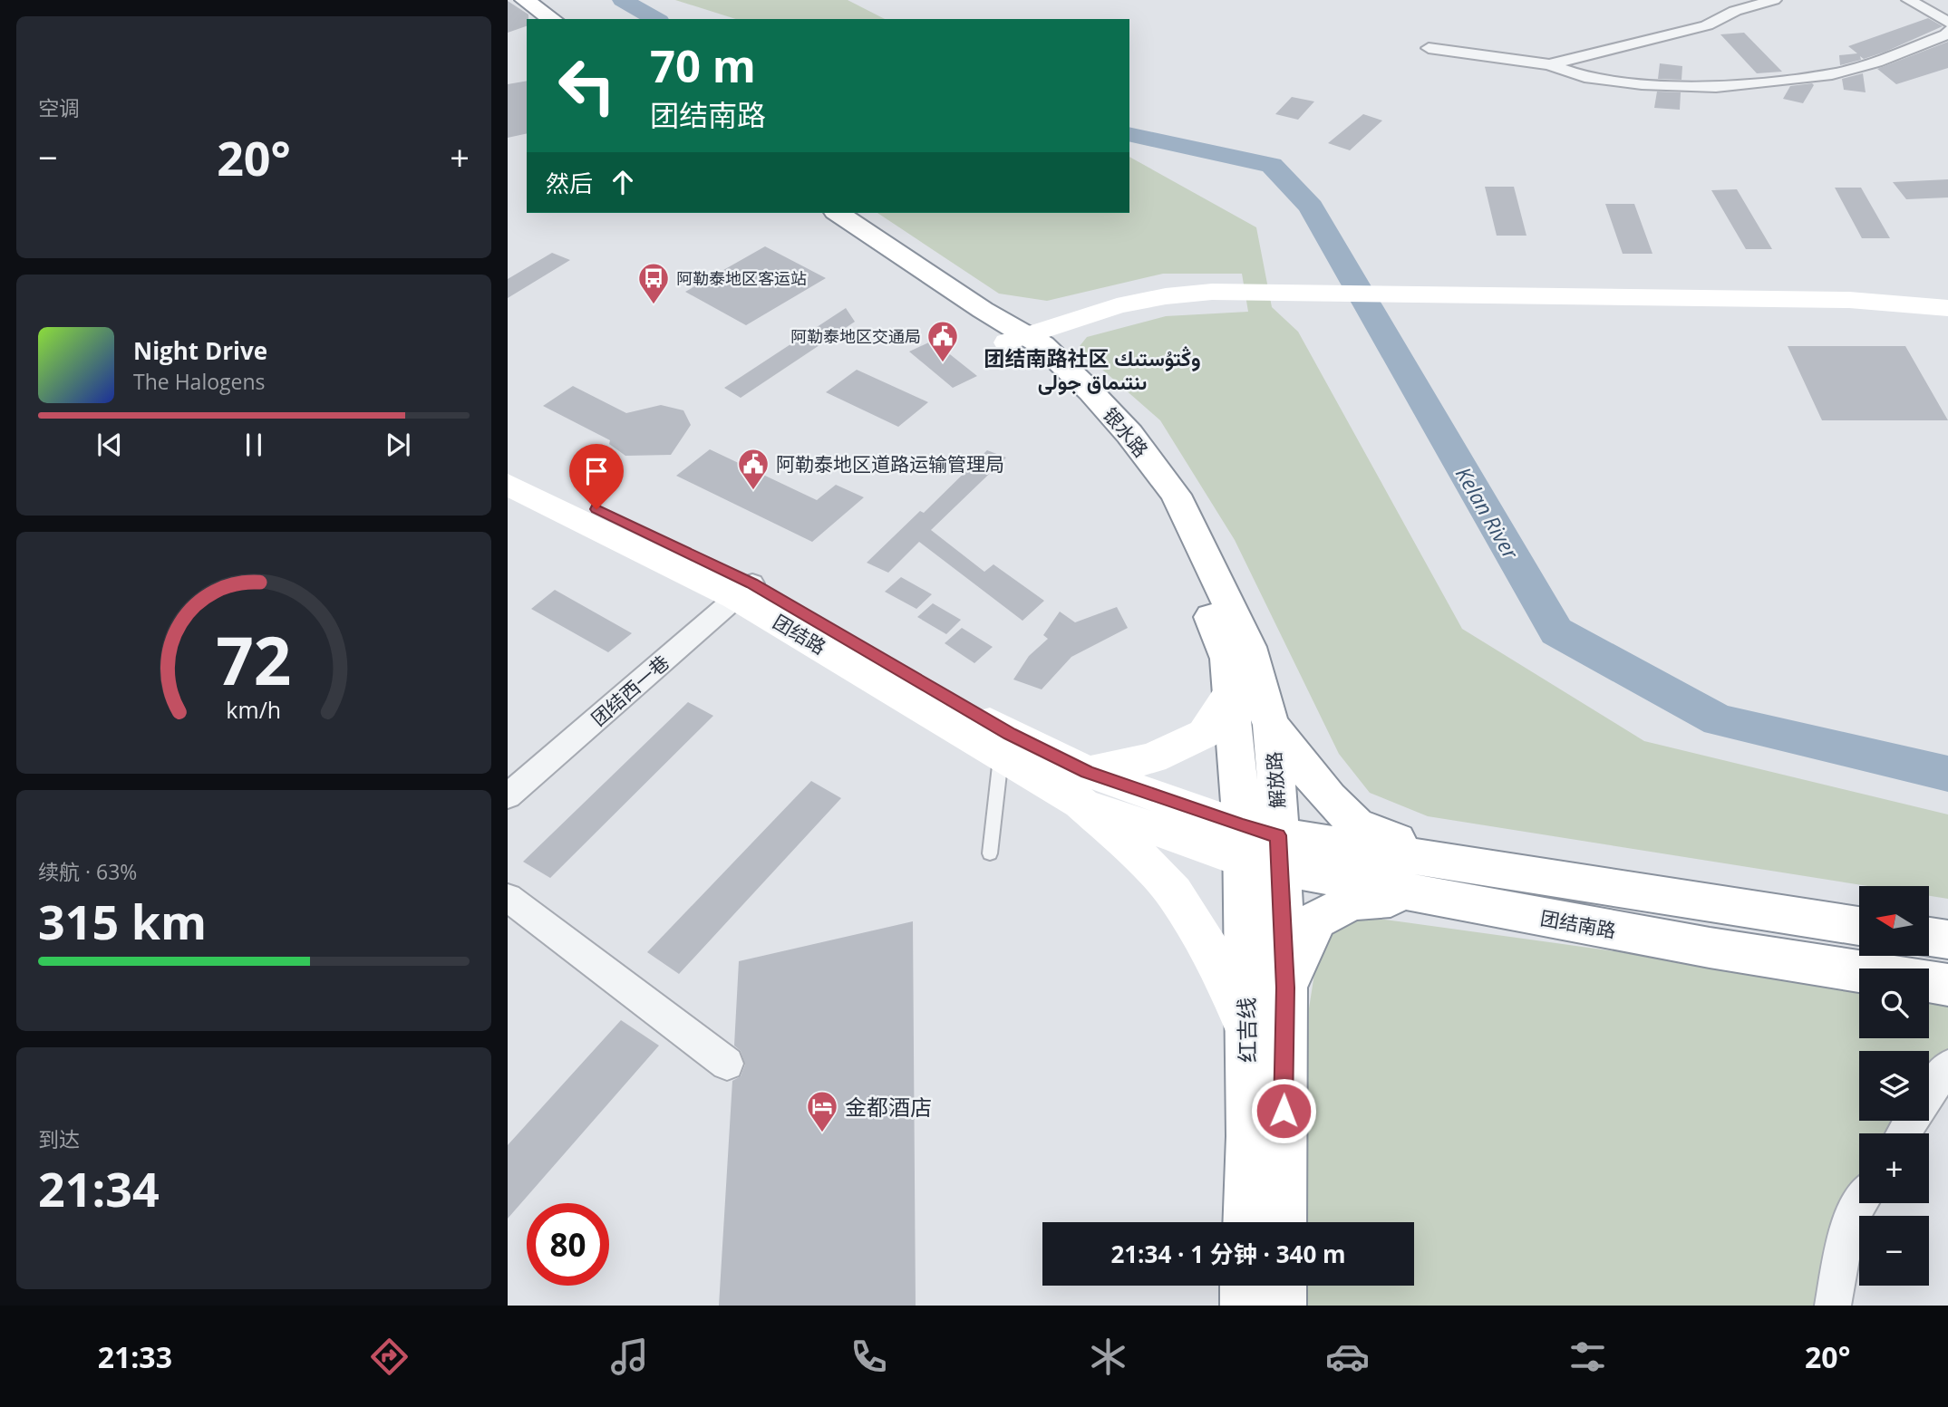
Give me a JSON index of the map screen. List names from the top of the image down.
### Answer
{
  "streets": {
    "main road": [
      "银水路",
      "团结路",
      "解放路",
      "团结南路",
      "红吉线"
    ],
    "street": ["团结西一巷"]
  },
  "crossings": [
    ["银水路", "解放路"],
    ["银水路", "团结南路"],
    ["银水路", "红吉线"],
    ["团结路", "团结西一巷"],
    ["解放路", "团结南路"],
    ["解放路", "红吉线"],
    ["团结南路", "红吉线"]
  ],
  "districts": ["团结南路社区 وڭتۇستىك ىنتىماق جولى"],
  "water": ["Kelan River"],
  "places": {
    "bus stop": ["阿勒泰地区客运站"],
    "public building": ["阿勒泰地区交通局", "阿勒泰地区道路运输管理局"],
    "hotel": ["金都酒店"]
  },
  "north": "left",
  "page": {
    "tile": [
      "空调",
      ["续航 · 63%", "315 km"],
      ["到达", "21:34"]
    ],
    "turn": ["70 m", "团结南路"],
    "heat": ["−", "20°", "+"],
    "then": "然后",
    "song": ["Night Drive", "The Halogens"],
    "map_buttons": ["+", "−"],
    "limit": "80",
    "trip": "21:34 · 1 分钟 · 340 m",
    "tabs": ["21:33", "20°"],
    "gauge": ["72", "km/h"]
  }
}
